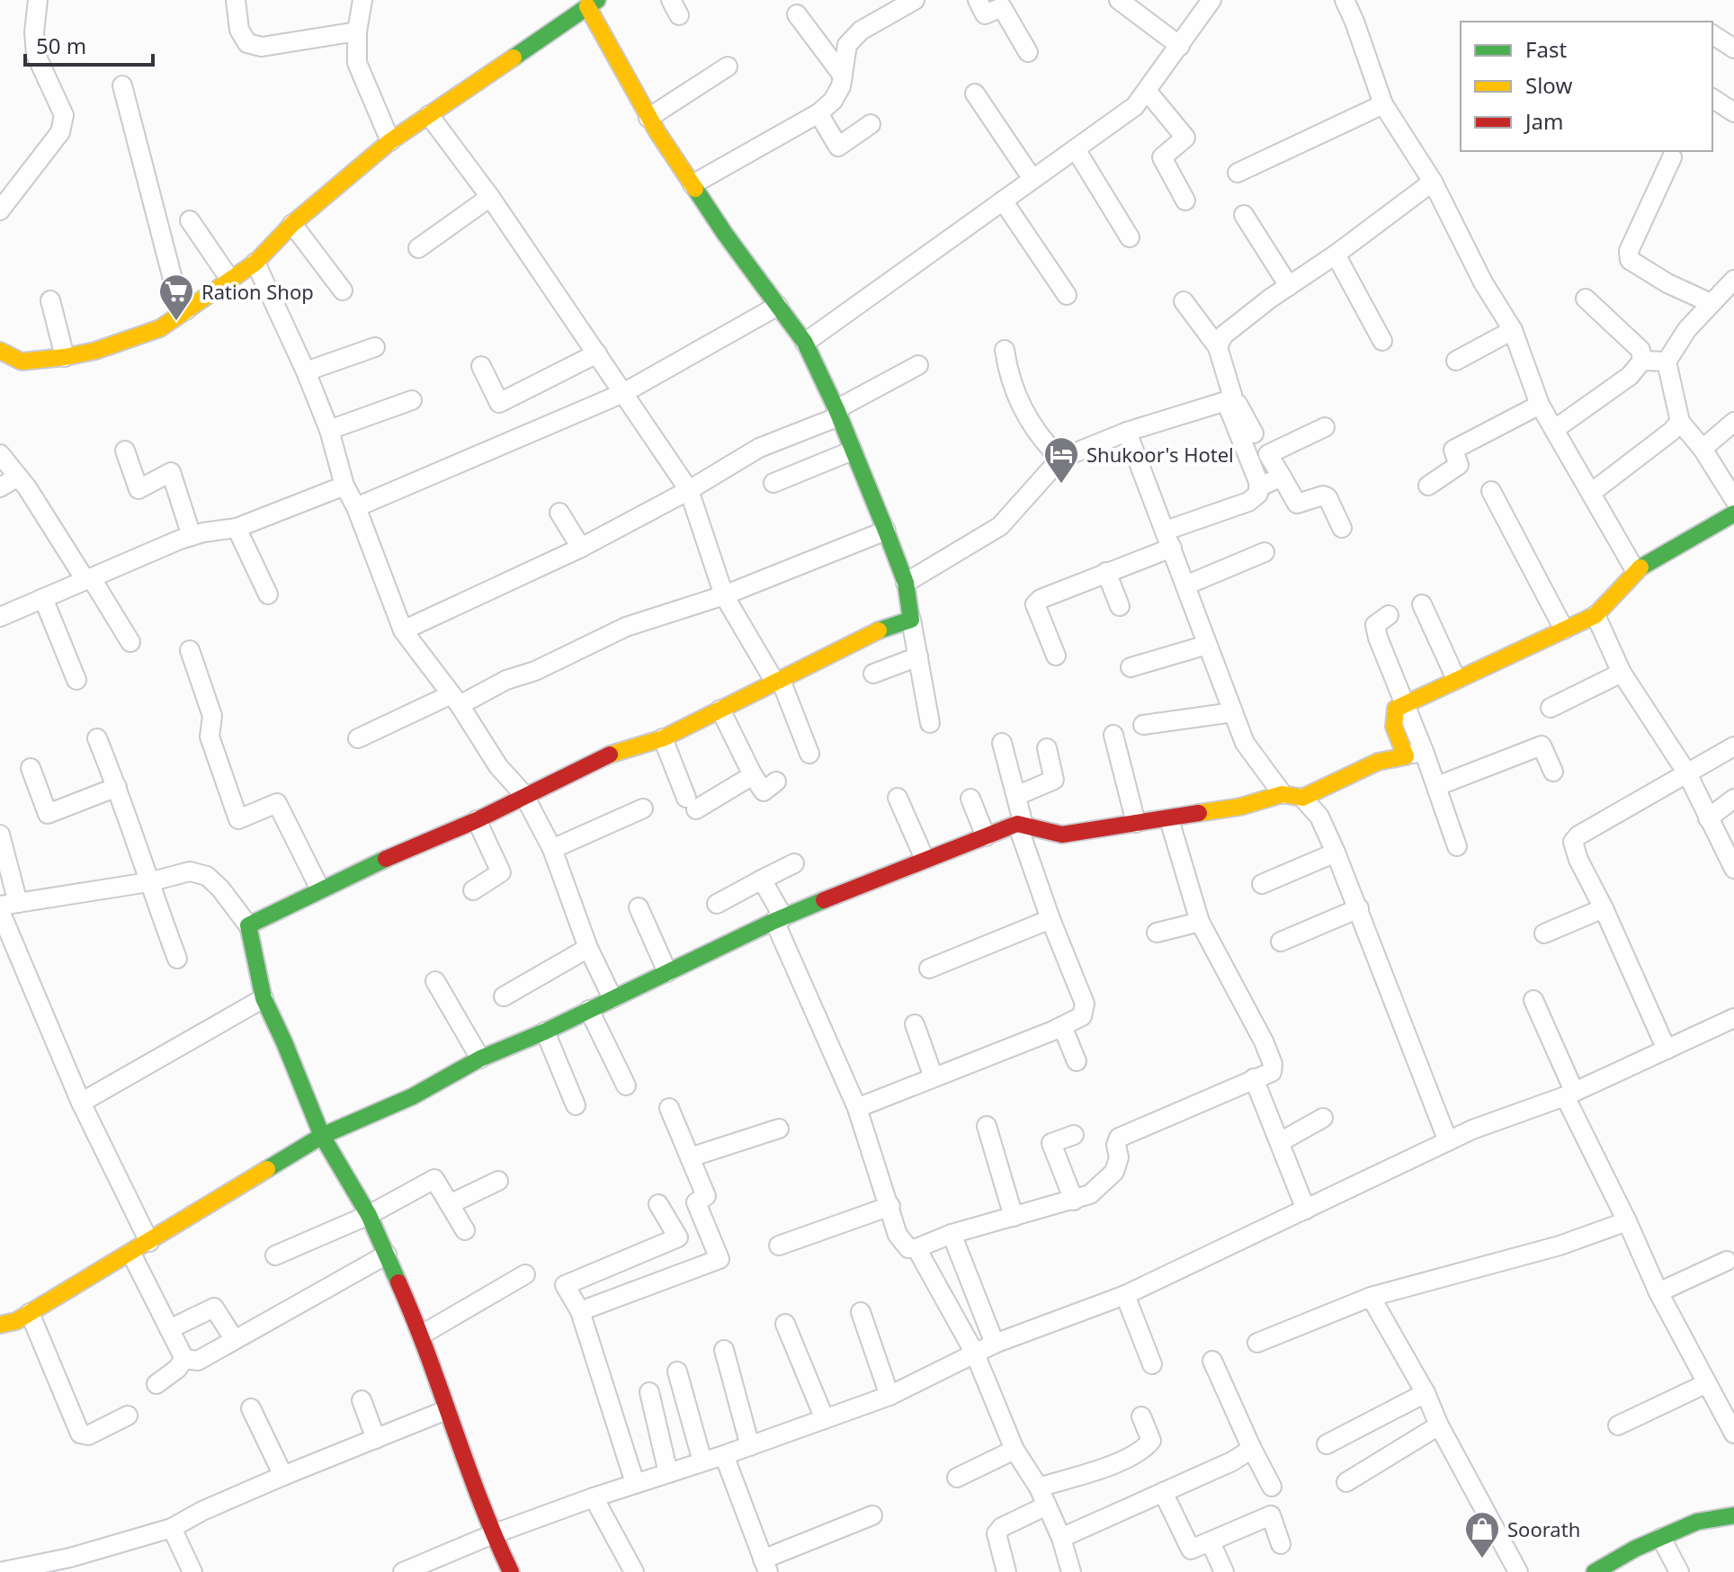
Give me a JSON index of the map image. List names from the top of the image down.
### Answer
{
  "places": {
    "supermarket": ["Ration Shop"],
    "hotel": ["Shukoor's Hotel"],
    "shop": ["Soorath"]
  },
  "legend": ["Fast", "Slow", "Jam"],
  "scale_bar": "50 m"
}
